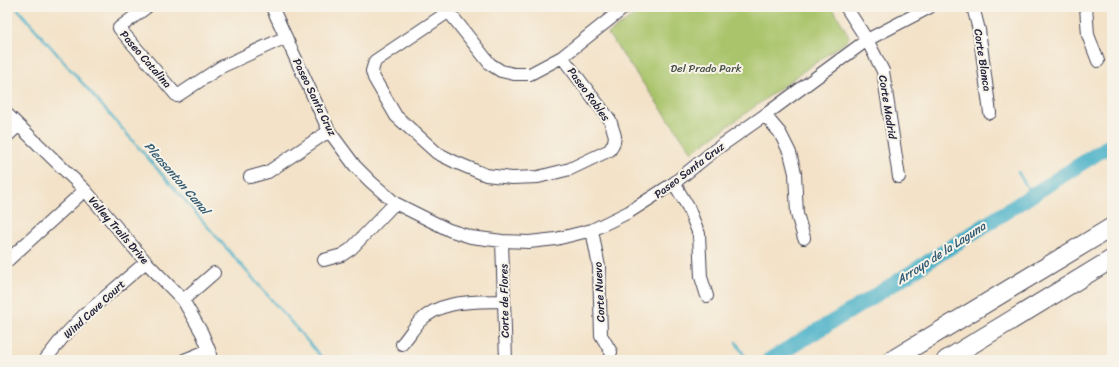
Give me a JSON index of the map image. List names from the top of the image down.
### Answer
{
  "streets": {
    "street": [
      "Paseo Catalina",
      "Corte Blanca",
      "Paseo Robles",
      "Paseo Santa Cruz",
      "Corte Madrid",
      "Valley Trails Drive",
      "Corte Nuevo",
      "Corte de Flores",
      "Wind Cave Court"
    ]
  },
  "crossings": [
    ["Paseo Catalina", "Paseo Santa Cruz"],
    ["Paseo Santa Cruz", "Corte Madrid"],
    ["Paseo Santa Cruz", "Corte Nuevo"],
    ["Paseo Santa Cruz", "Corte de Flores"],
    ["Valley Trails Drive", "Wind Cave Court"]
  ],
  "water": ["Pleasanton Canal", "Arroyo de la Laguna"],
  "parks": ["Del Prado Park"]
}
